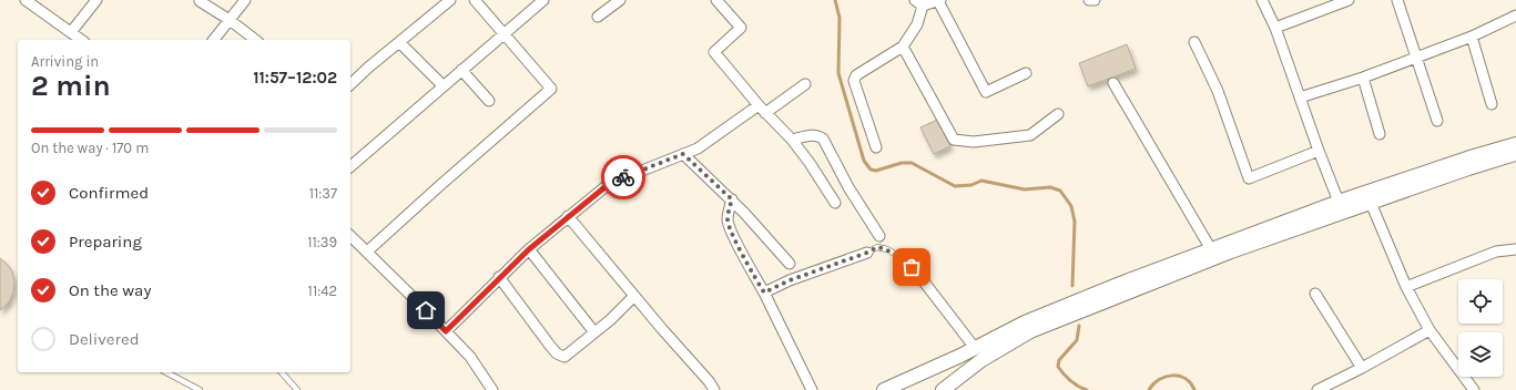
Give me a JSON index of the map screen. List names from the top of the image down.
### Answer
{
  "page": {
    "heading": ["2 min", "Arriving in", "11:57–12:02"],
    "bar": "On the way · 170 m",
    "list": [
      ["Confirmed", "11:37"],
      ["Preparing", "11:39"],
      ["On the way", "11:42"],
      "Delivered"
    ]
  }
}
